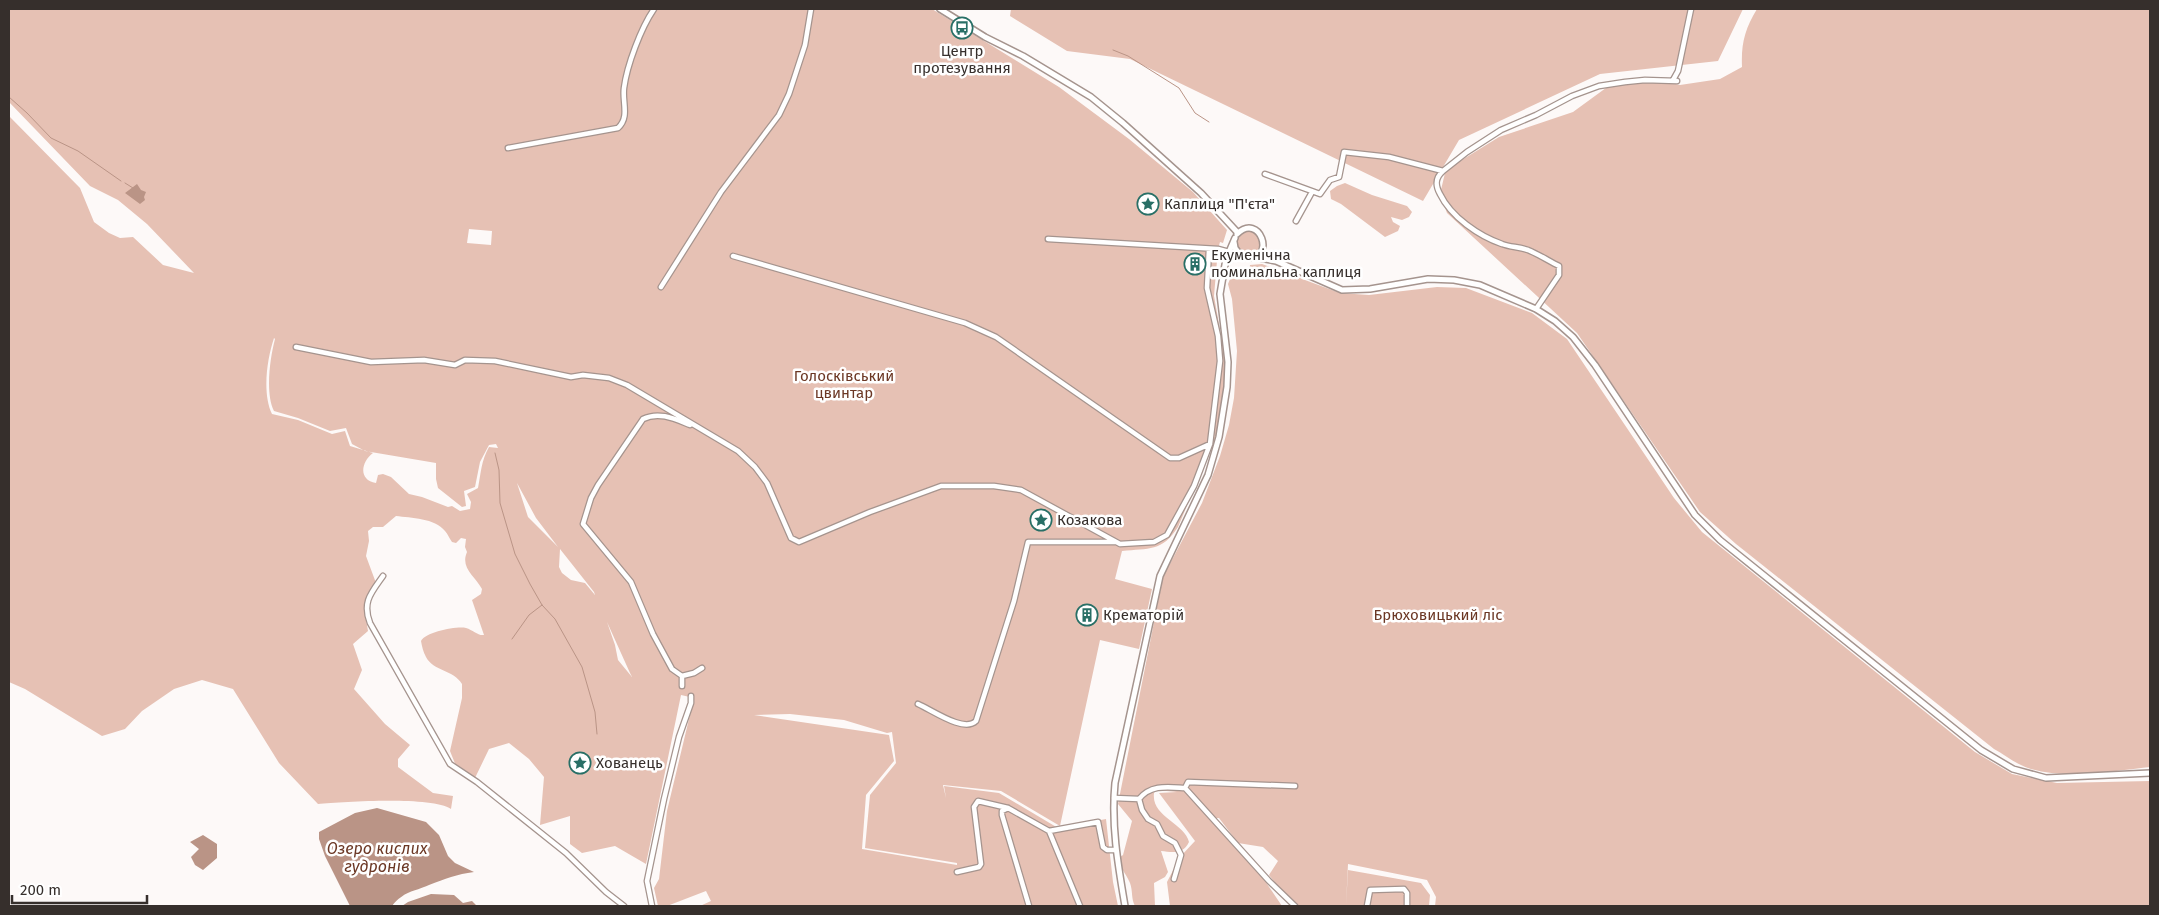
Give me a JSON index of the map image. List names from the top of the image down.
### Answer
{
  "water": ["Озеро кислих гудронів"],
  "parks": ["Голосківський цвинтар", "Брюховицький ліс"],
  "places": {
    "bus stop": ["Центр протезування"],
    "place": ["Каплиця \"П'єта\"", "Козакова", "Хованець"],
    "building": ["Екуменічна поминальна каплиця", "Крематорій"]
  },
  "scale_bar": "200 m"
}
